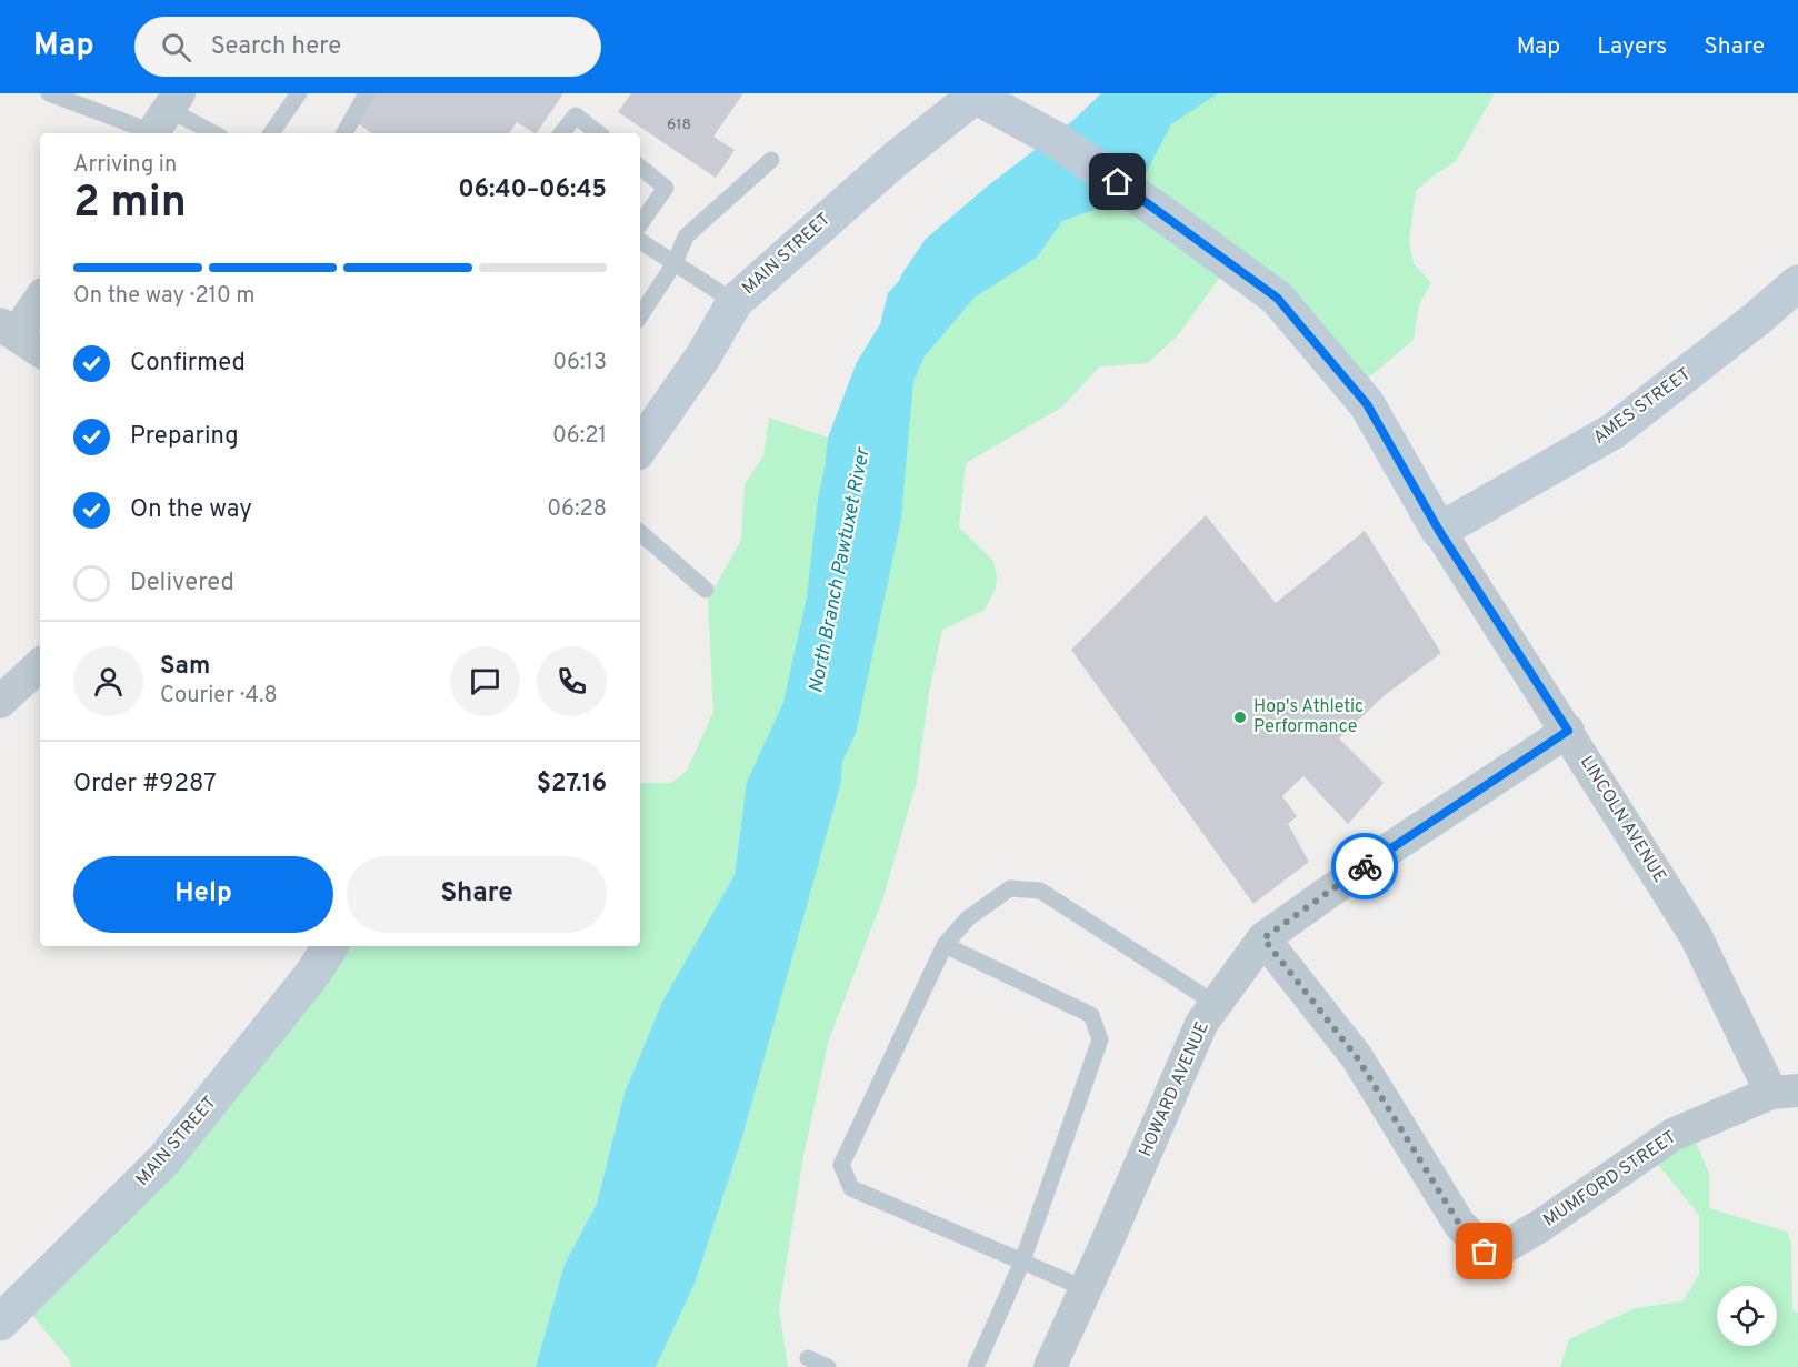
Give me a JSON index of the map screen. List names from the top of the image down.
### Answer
{
  "streets": {
    "street": [
      "MAIN STREET",
      "AMES STREET",
      "LINCOLN AVENUE",
      "HOWARD AVENUE",
      "MUMFORD STREET"
    ]
  },
  "crossings": [
    ["MAIN STREET", "LINCOLN AVENUE"],
    ["AMES STREET", "LINCOLN AVENUE"],
    ["LINCOLN AVENUE", "HOWARD AVENUE"],
    ["LINCOLN AVENUE", "MUMFORD STREET"],
    ["HOWARD AVENUE", "MUMFORD STREET"]
  ],
  "water": ["North Branch Pawtuxet River"],
  "places": ["Hop's Athletic Performance"],
  "house_numbers": ["618"],
  "page": {
    "header": "Map",
    "search": "Search here",
    "nav": ["Map", "Layers", "Share"],
    "heading": ["2 min", "Arriving in", "06:40–06:45"],
    "panel": [
      "Sam",
      "Courier · 4.8",
      "Order #9287",
      "$27.16"
    ],
    "bar": "On the way · 210 m",
    "list": [
      ["Confirmed", "06:13"],
      ["Preparing", "06:21"],
      ["On the way", "06:28"],
      "Delivered"
    ],
    "buttons": ["Help", "Share"]
  }
}
